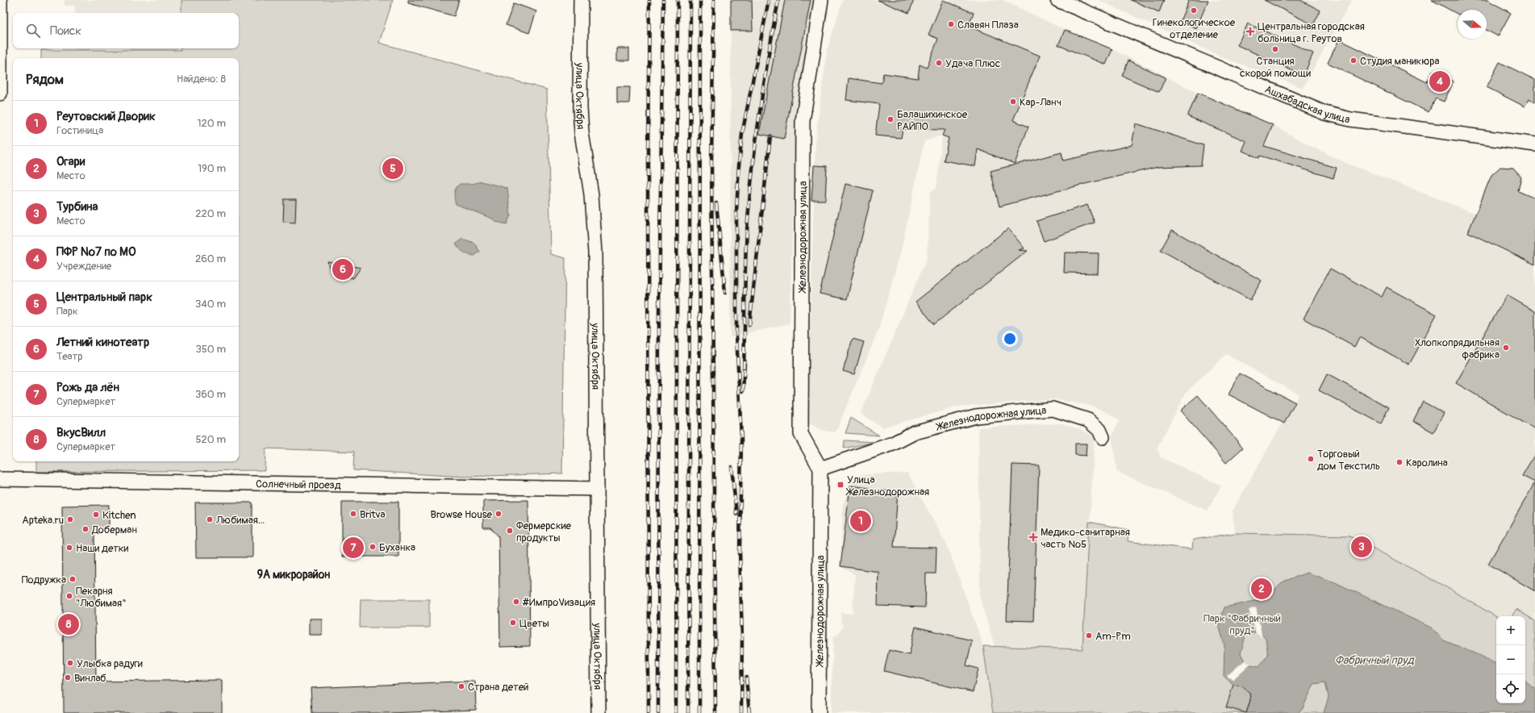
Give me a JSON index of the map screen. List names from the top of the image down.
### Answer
{
  "streets": {
    "street": [
      "улица Октября",
      "Ашхабадская улица",
      "Железнодорожная улица",
      "Солнечный проезд"
    ]
  },
  "crossings": [
    ["улица Октября", "Солнечный проезд"]
  ],
  "districts": ["9А микрорайон"],
  "water": ["Фабричный пруд"],
  "parks": ["Парк \"Фабричный пруд\""],
  "places": {
    "other": [
      "Гинекологическое отделение",
      "Славян Плаза",
      "Станция скорой помощи",
      "Студия маникюра",
      "Удача Плюс",
      "Кар-Ланч",
      "Балашихинское РАЙПО",
      "Хлопкопрядильная фабрика",
      "Торговый дом Текстиль",
      "Каролина",
      "Britva",
      "Browse House",
      "Kitchen",
      "Apteka.ru",
      "Любимая...",
      "Доберман",
      "Фермерские продукты",
      "Буханка",
      "Наши детки",
      "Подружка",
      "Пекарня \"Любимая\"",
      "#ИмпроVизация",
      "Цветы",
      "Am-Pm",
      "Улыбка радуги",
      "Винлаб",
      "Страна детей"
    ],
    "health": ["Центральная городская больница г. Реутов", "Медико-санитарная часть №5"],
    "transit": ["Улица Железнодорожная"]
  },
  "north": "right",
  "page": {
    "search": "Поиск",
    "heading": ["Рядом", "Найдено: 8"],
    "pins": [
      "4",
      "5",
      "6",
      "1",
      "3",
      "7",
      "2",
      "8"
    ],
    "list": [
      {
        "mark": "1",
        "name": "Реутовский Дворик",
        "note": "Гостиница",
        "value": "120 m"
      },
      {
        "mark": "2",
        "name": "Огари",
        "note": "Место",
        "value": "190 m"
      },
      {
        "mark": "3",
        "name": "Турбина",
        "note": "Место",
        "value": "220 m"
      },
      {
        "mark": "4",
        "name": "ПФР №7 по МО",
        "note": "Учреждение",
        "value": "260 m"
      },
      {
        "mark": "5",
        "name": "Центральный парк",
        "note": "Парк",
        "value": "340 m"
      },
      {
        "mark": "6",
        "name": "Летний кинотеатр",
        "note": "Театр",
        "value": "350 m"
      },
      {
        "mark": "7",
        "name": "Рожь да лён",
        "note": "Супермаркет",
        "value": "360 m"
      },
      {
        "mark": "8",
        "name": "ВкусВилл",
        "note": "Супермаркет",
        "value": "520 m"
      }
    ],
    "map_buttons": ["+", "−"]
  }
}
